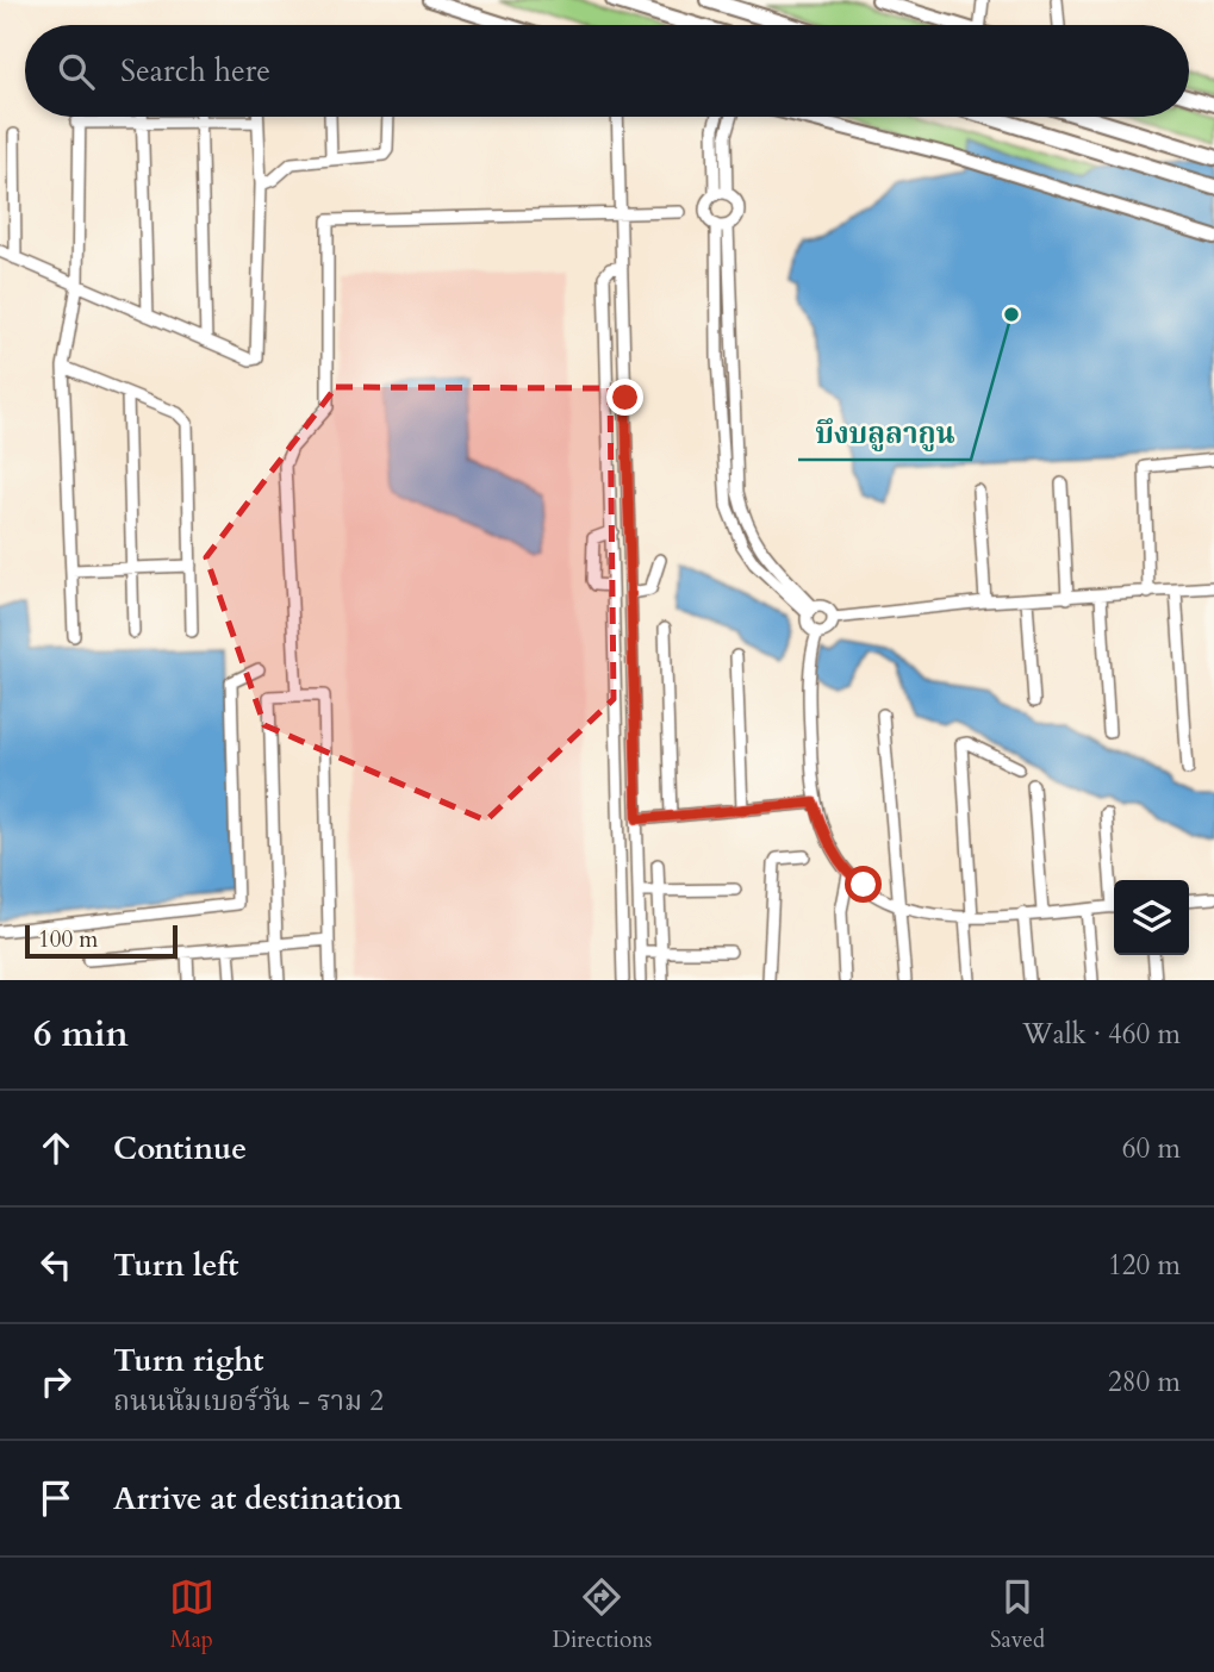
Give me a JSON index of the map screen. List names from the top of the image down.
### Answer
{
  "places": ["บึงบลูลากูน"],
  "scale_bar": "100 m",
  "page": {
    "search": "Search here",
    "scale": "100 m",
    "heading": ["6 min", "Walk · 460 m"],
    "list": [
      ["Continue", "60 m"],
      ["Turn left", "120 m"],
      ["Turn right", "ถนนนัมเบอร์วัน - ราม 2", "280 m"],
      "Arrive at destination"
    ],
    "nav": ["Map", "Directions", "Saved"]
  }
}
